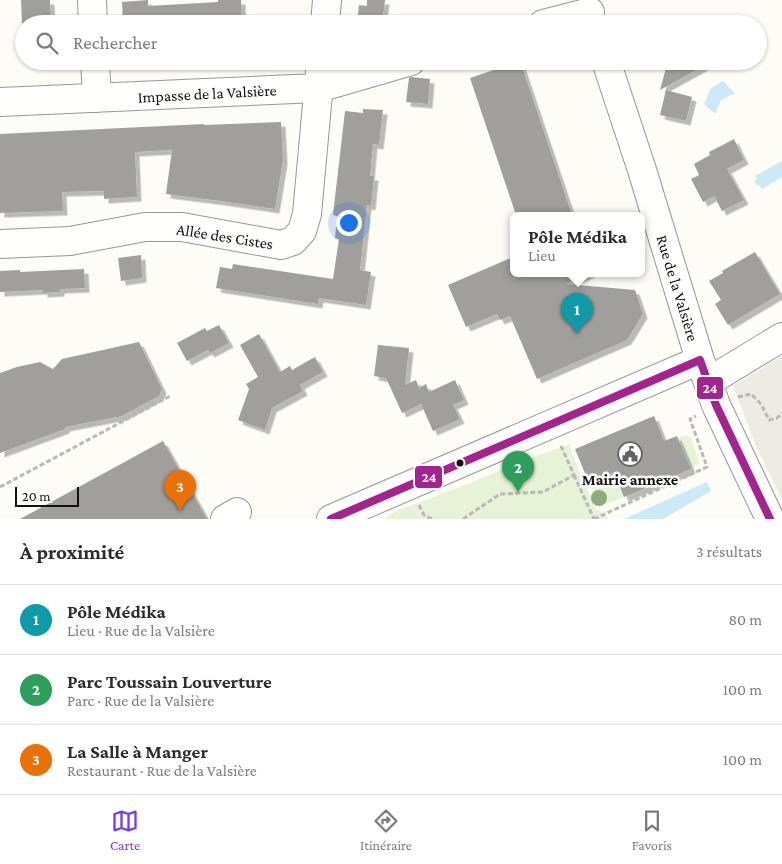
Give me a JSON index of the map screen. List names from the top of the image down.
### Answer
{
  "streets": {
    "street": ["Impasse de la Valsière", "Allée des Cistes", "Rue de la Valsière"]
  },
  "crossings": [
    ["Impasse de la Valsière", "Allée des Cistes"]
  ],
  "places": {
    "public building": ["Mairie annexe"]
  },
  "lines": ["transit line 24"],
  "scale_bar": "20 m",
  "page": {
    "search": "Rechercher",
    "popup": ["Pôle Médika", "Lieu"],
    "pins": ["1", "2", "3"],
    "scale": "20 m",
    "heading": ["À proximité", "3 résultats"],
    "list": [
      {
        "mark": "1",
        "name": "Pôle Médika",
        "note": "Lieu · Rue de la Valsière",
        "value": "80 m"
      },
      {
        "mark": "2",
        "name": "Parc Toussain Louverture",
        "note": "Parc · Rue de la Valsière",
        "value": "100 m"
      },
      {
        "mark": "3",
        "name": "La Salle à Manger",
        "note": "Restaurant · Rue de la Valsière",
        "value": "100 m"
      }
    ],
    "nav": ["Carte", "Itinéraire", "Favoris"]
  }
}
